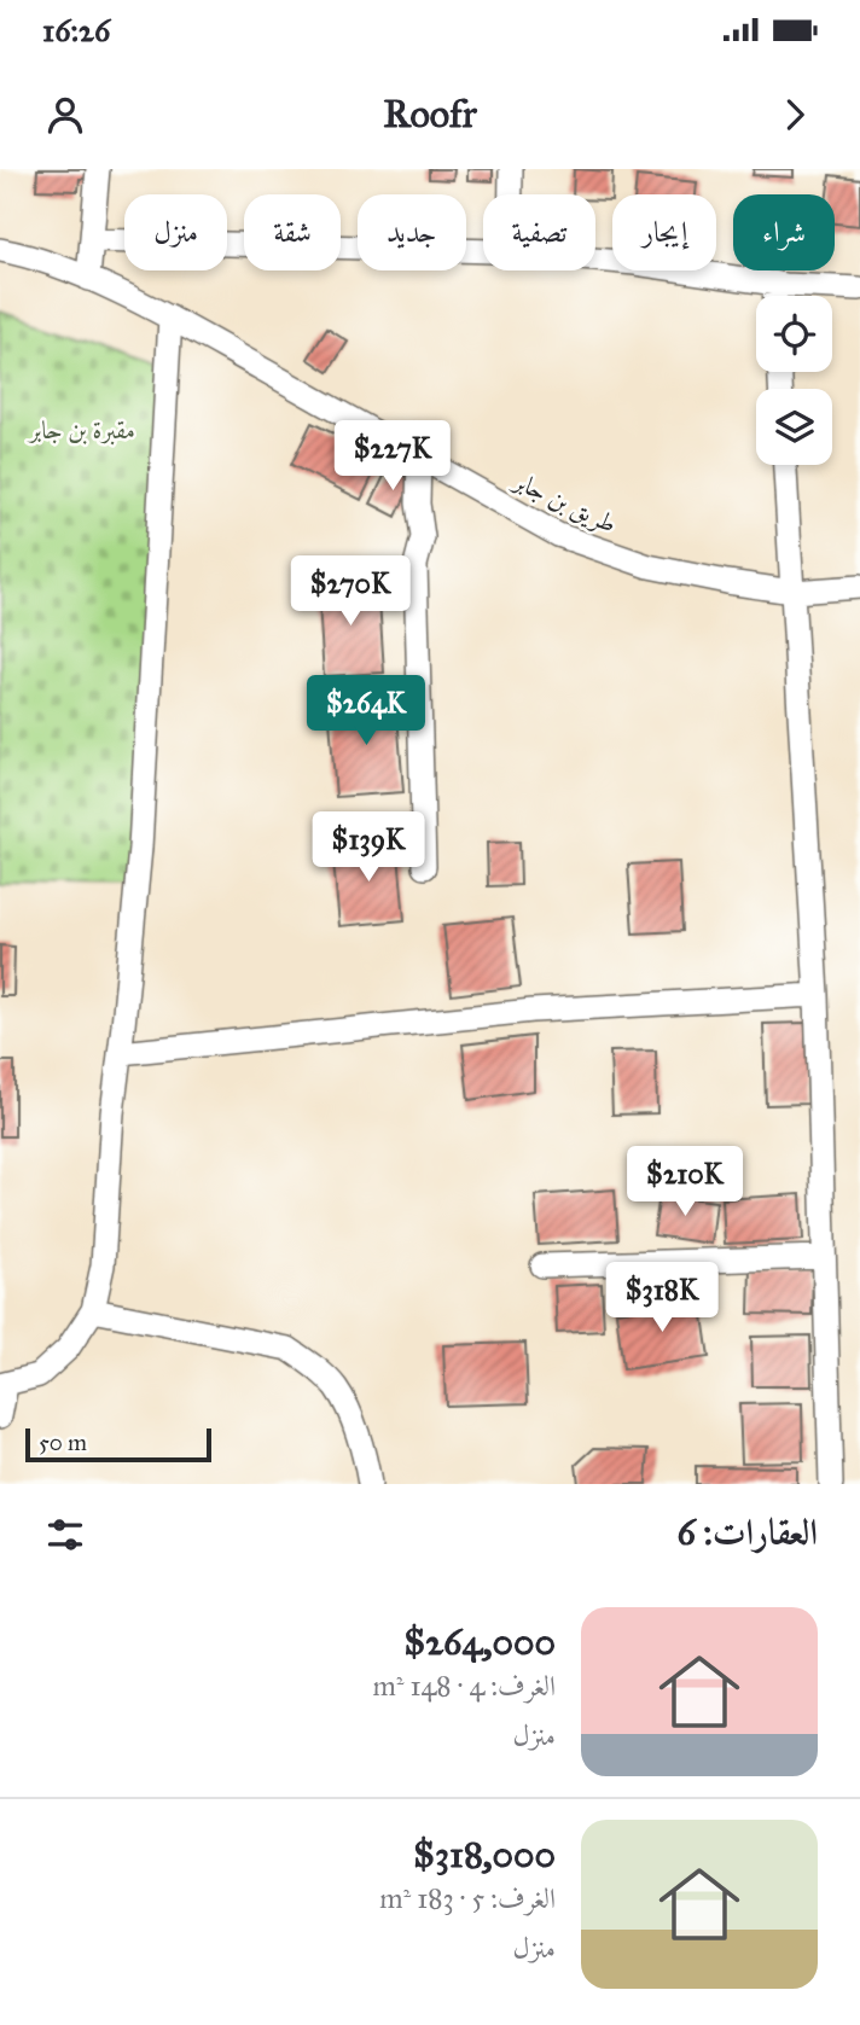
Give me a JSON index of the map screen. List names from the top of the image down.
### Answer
{
  "streets": {
    "street": ["طريق بن جابر"]
  },
  "parks": ["مقبرة بن جابر"],
  "scale_bar": "50 m",
  "page": {
    "status": "16:26",
    "header": "Roofr",
    "chip": [
      "شراء",
      "إيجار",
      "تصفية",
      "جديد",
      "شقة",
      "منزل"
    ],
    "price": [
      "$227K",
      "$270K",
      "$264K",
      "$139K",
      "$210K",
      "$318K"
    ],
    "scale": "50 m",
    "heading": "العقارات: 6",
    "list": [
      {
        "name": "$264,000",
        "note": "الغرف: 4 · 148 m² · منزل"
      },
      {
        "name": "$318,000",
        "note": "الغرف: 5 · 183 m² · منزل"
      }
    ]
  }
}
